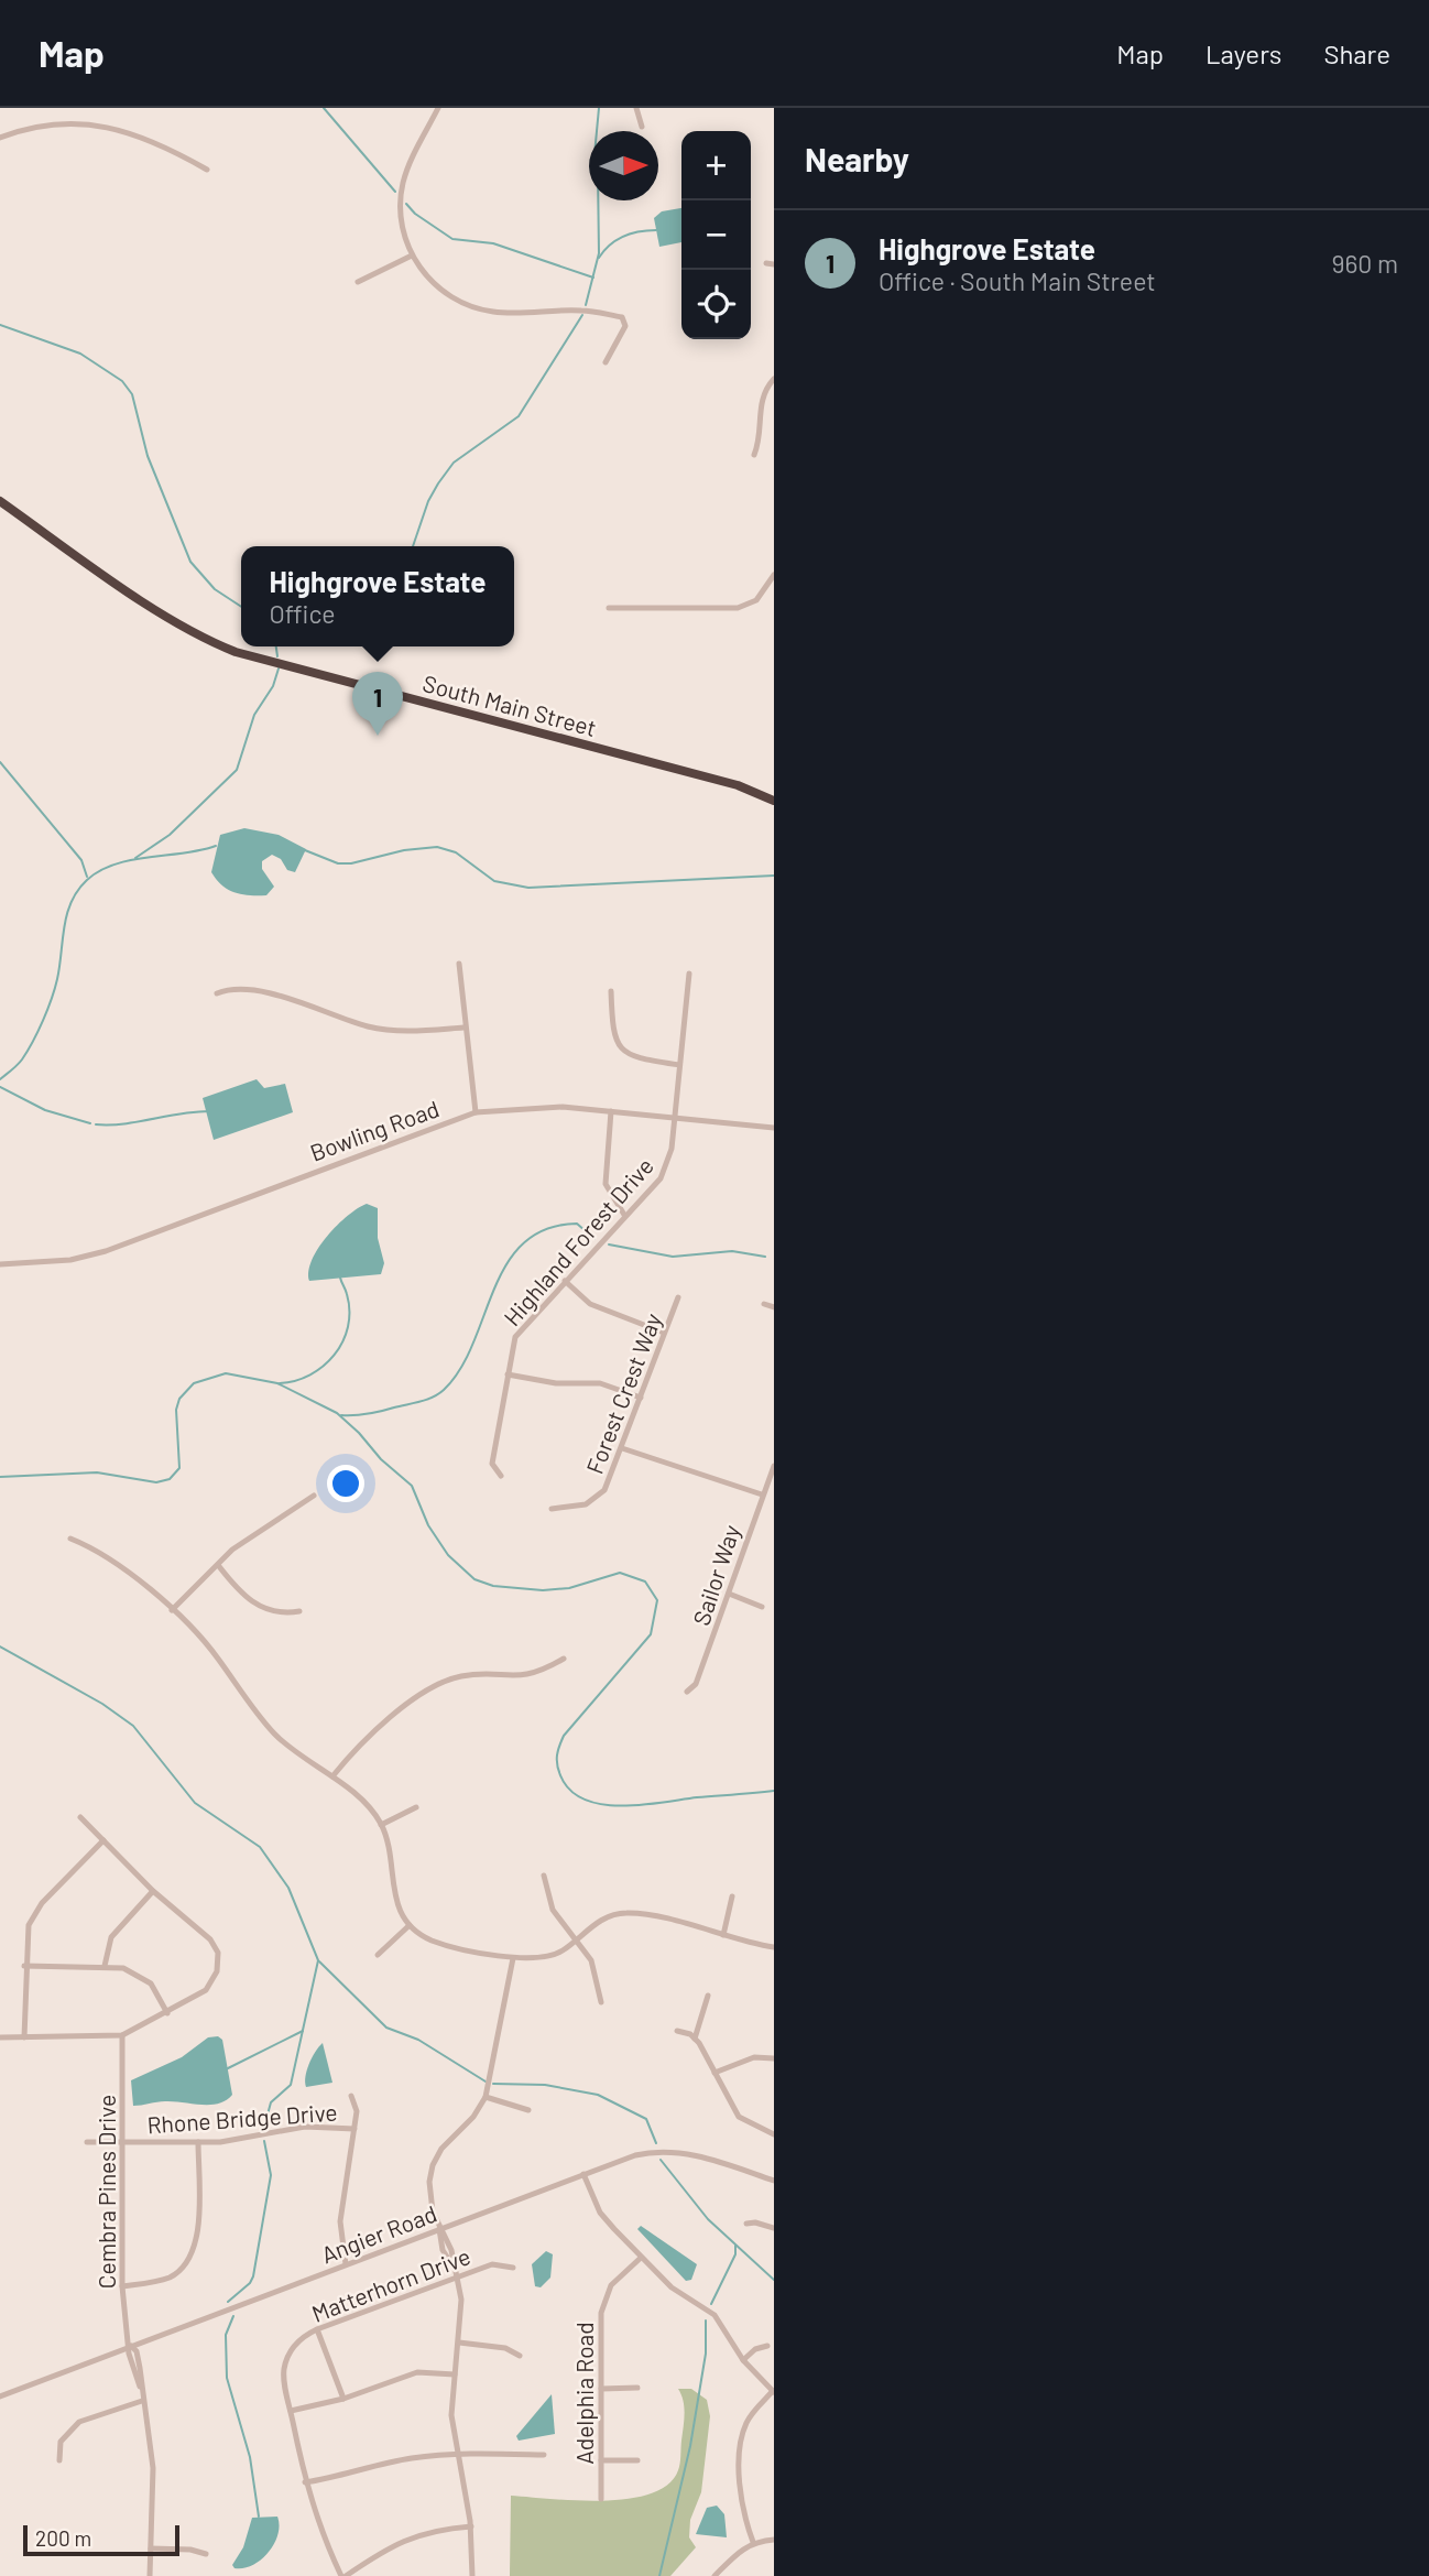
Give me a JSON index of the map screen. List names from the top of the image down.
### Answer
{
  "streets": {
    "highway": ["South Main Street"],
    "street": [
      "Bowling Road",
      "Highland Forest Drive",
      "Forest Crest Way",
      "Sailor Way",
      "Rhone Bridge Drive",
      "Cembra Pines Drive",
      "Angier Road",
      "Matterhorn Drive",
      "Adelphia Road"
    ]
  },
  "crossings": [
    ["Bowling Road", "Highland Forest Drive"],
    ["Rhone Bridge Drive", "Cembra Pines Drive"],
    ["Cembra Pines Drive", "Angier Road"]
  ],
  "scale_bar": "200 m",
  "north": "right",
  "page": {
    "header": "Map",
    "nav": ["Map", "Layers", "Share"],
    "heading": "Nearby",
    "map_buttons": ["+", "−"],
    "list": [
      {
        "mark": "1",
        "name": "Highgrove Estate",
        "note": "Office · South Main Street",
        "value": "960 m"
      }
    ],
    "popup": ["Highgrove Estate", "Office"],
    "pins": "1",
    "scale": "200 m"
  }
}
